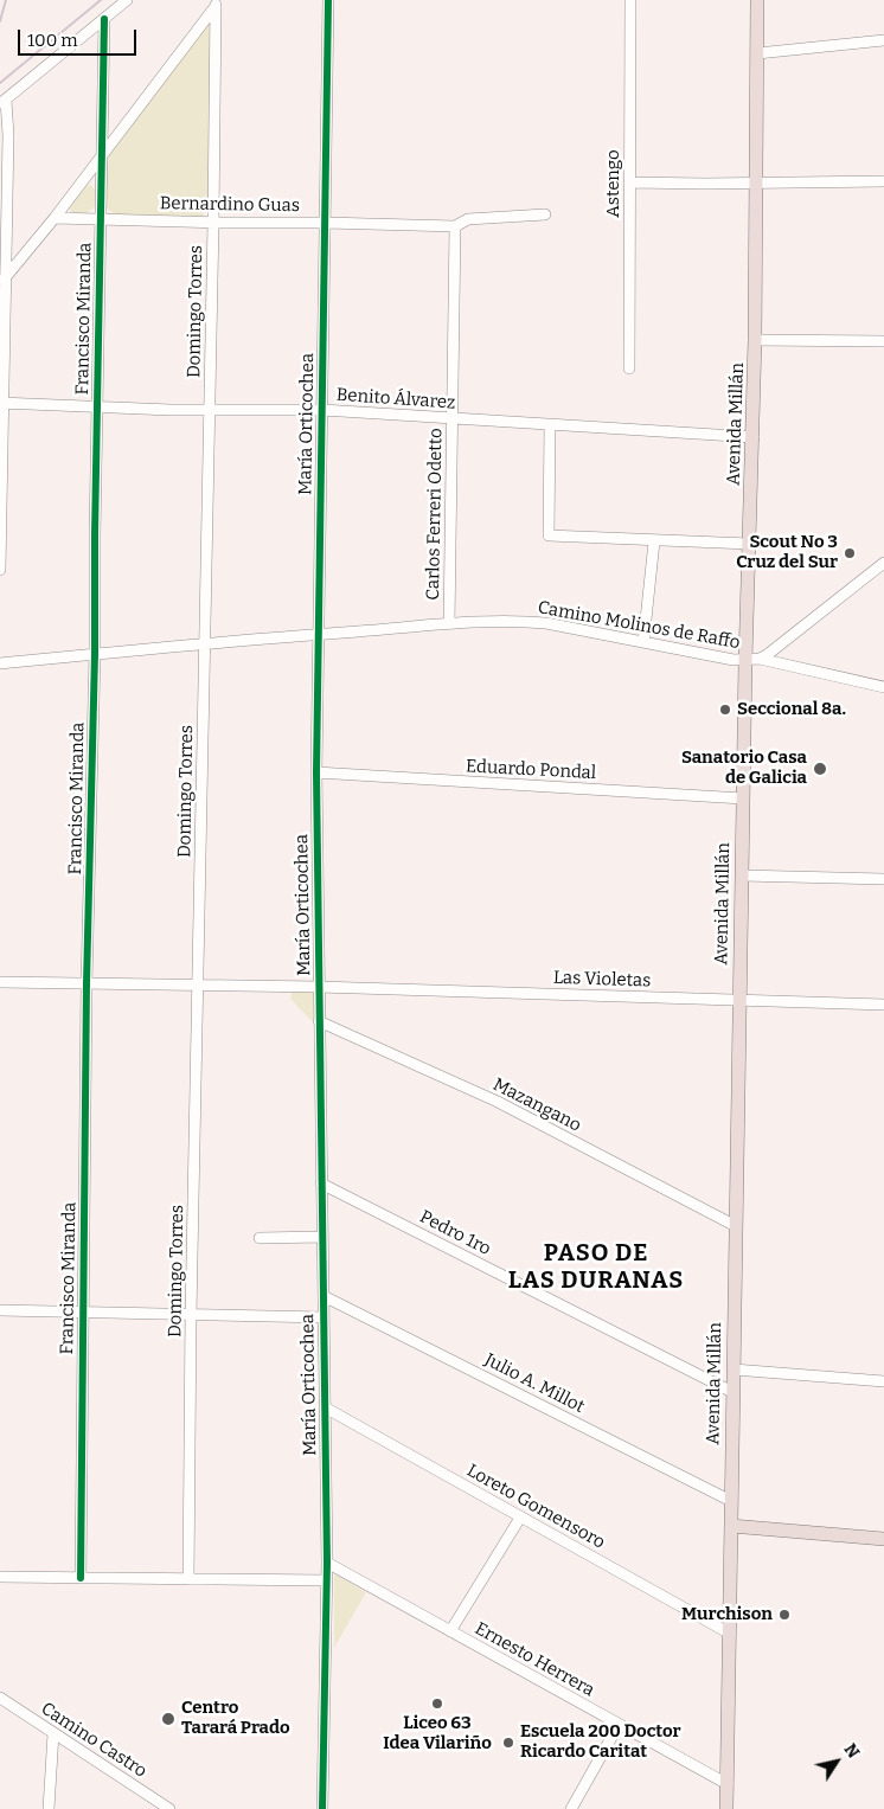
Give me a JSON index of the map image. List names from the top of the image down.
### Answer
{
  "streets": {
    "main road": ["Avenida Millán"],
    "street": [
      "Astengo",
      "Bernardino Guas",
      "Domingo Torres",
      "Francisco Miranda",
      "Benito Álvarez",
      "María Orticochea",
      "Carlos Ferreri Odetto",
      "Camino Molinos de Raffo",
      "Eduardo Pondal",
      "Las Violetas",
      "Mazangano",
      "Pedro 1ro",
      "Julio A. Millot",
      "Loreto Gomensoro",
      "Ernesto Herrera",
      "Camino Castro"
    ]
  },
  "crossings": [
    ["Bernardino Guas", "Domingo Torres"],
    ["Bernardino Guas", "Francisco Miranda"],
    ["Bernardino Guas", "María Orticochea"],
    ["Bernardino Guas", "Carlos Ferreri Odetto"],
    ["Domingo Torres", "Benito Álvarez"],
    ["Domingo Torres", "Camino Molinos de Raffo"],
    ["Francisco Miranda", "Benito Álvarez"],
    ["Francisco Miranda", "Camino Molinos de Raffo"],
    ["Benito Álvarez", "María Orticochea"],
    ["Benito Álvarez", "Avenida Millán"],
    ["Benito Álvarez", "Carlos Ferreri Odetto"],
    ["María Orticochea", "Camino Molinos de Raffo"],
    ["María Orticochea", "Eduardo Pondal"],
    ["María Orticochea", "Las Violetas"],
    ["María Orticochea", "Mazangano"],
    ["María Orticochea", "Pedro 1ro"],
    ["María Orticochea", "Julio A. Millot"],
    ["María Orticochea", "Loreto Gomensoro"],
    ["María Orticochea", "Ernesto Herrera"],
    ["Avenida Millán", "Camino Molinos de Raffo"],
    ["Avenida Millán", "Eduardo Pondal"],
    ["Avenida Millán", "Las Violetas"],
    ["Avenida Millán", "Mazangano"],
    ["Avenida Millán", "Pedro 1ro"],
    ["Avenida Millán", "Julio A. Millot"],
    ["Avenida Millán", "Loreto Gomensoro"],
    ["Avenida Millán", "Ernesto Herrera"],
    ["Carlos Ferreri Odetto", "Camino Molinos de Raffo"]
  ],
  "districts": ["PASO DE LAS DURANAS"],
  "places": [
    "Scout No 3 Cruz del Sur",
    "Seccional 8a.",
    "Sanatorio Casa de Galicia",
    "Murchison",
    "Liceo 63 Idea Vilariño",
    "Centro Tarará Prado",
    "Escuela 200 Doctor Ricardo Caritat"
  ],
  "scale_bar": "100 m",
  "north": "top right"
}
